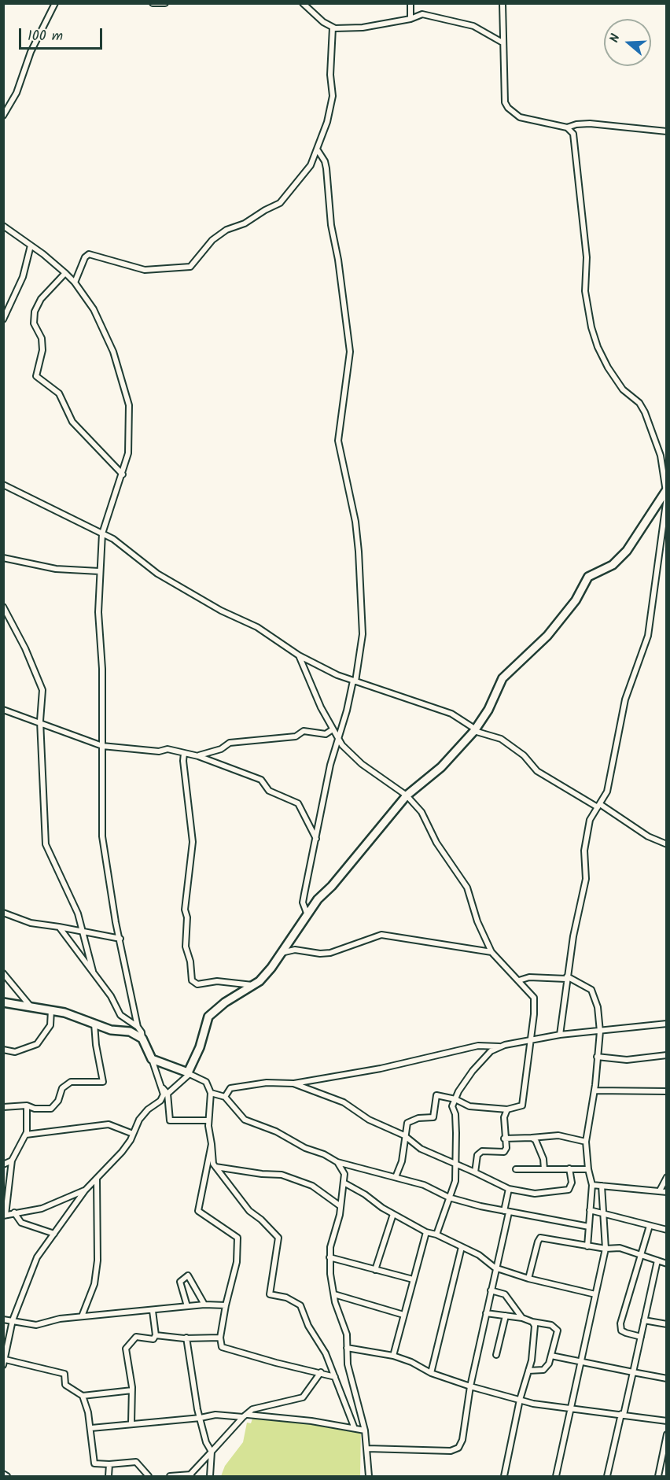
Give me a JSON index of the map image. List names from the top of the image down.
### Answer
{
  "scale_bar": "100 m",
  "north": "left"
}
